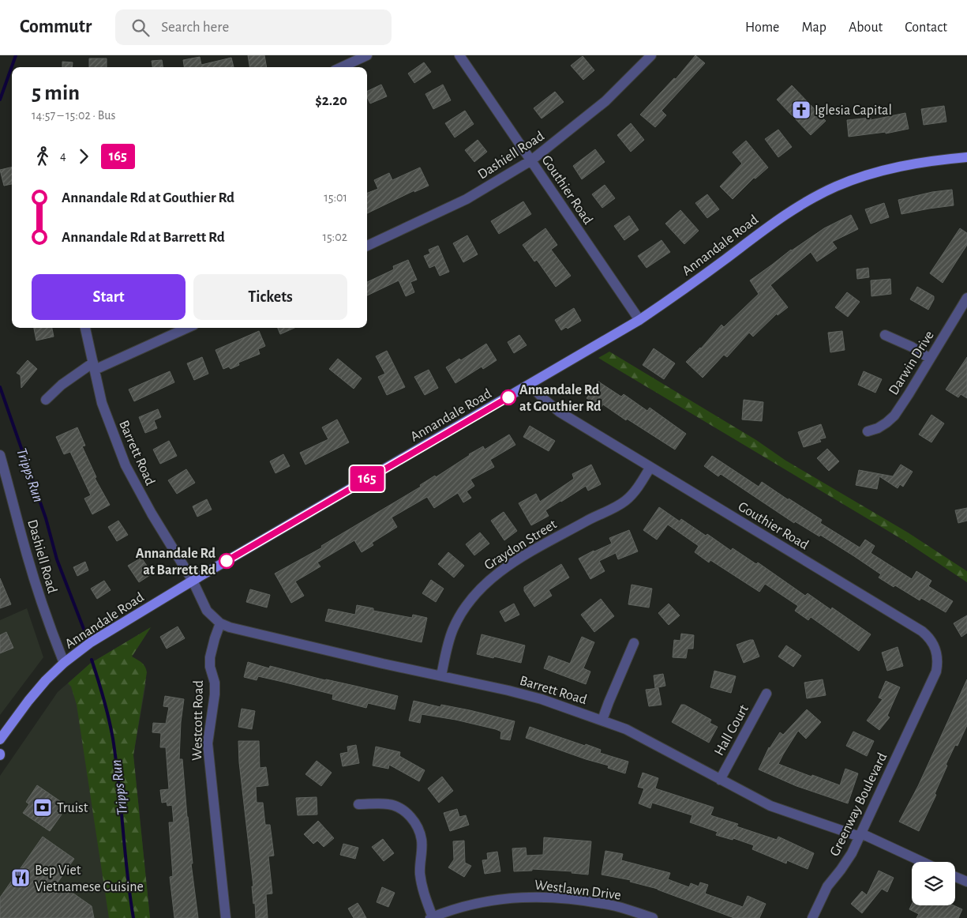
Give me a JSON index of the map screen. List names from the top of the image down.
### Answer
{
  "streets": {
    "main road": ["Annandale Road"],
    "street": [
      "Dashiell Road",
      "Gouthier Road",
      "Darwin Drive",
      "Barrett Road",
      "Graydon Street",
      "Westcott Road",
      "Hall Court",
      "Greenway Boulevard",
      "Westlawn Drive"
    ]
  },
  "crossings": [
    ["Dashiell Road", "Gouthier Road"],
    ["Dashiell Road", "Annandale Road"],
    ["Gouthier Road", "Annandale Road"],
    ["Gouthier Road", "Graydon Street"],
    ["Gouthier Road", "Greenway Boulevard"],
    ["Annandale Road", "Barrett Road"],
    ["Barrett Road", "Graydon Street"],
    ["Barrett Road", "Westcott Road"],
    ["Barrett Road", "Hall Court"],
    ["Barrett Road", "Greenway Boulevard"]
  ],
  "water": ["Tripps Run"],
  "places": {
    "church": ["Iglesia Capital"],
    "other": ["Annandale Rd at Gouthier Rd", "Annandale Rd at Barrett Rd"],
    "bank": ["Truist"],
    "restaurant": ["Bep Viet Vietnamese Cuisine"]
  },
  "lines": ["bus line 165"],
  "page": {
    "header": "Commutr",
    "search": "Search here",
    "nav": [
      "Home",
      "Map",
      "About",
      "Contact"
    ],
    "on_map": "165",
    "heading": ["5 min", "14:57 – 15:02 · Bus", "$2.20"],
    "legs": ["4", "165"],
    "list": [
      {
        "name": "Annandale Rd at Gouthier Rd",
        "value": "15:01"
      },
      {
        "name": "Annandale Rd at Barrett Rd",
        "value": "15:02"
      }
    ],
    "buttons": ["Start", "Tickets"]
  }
}
